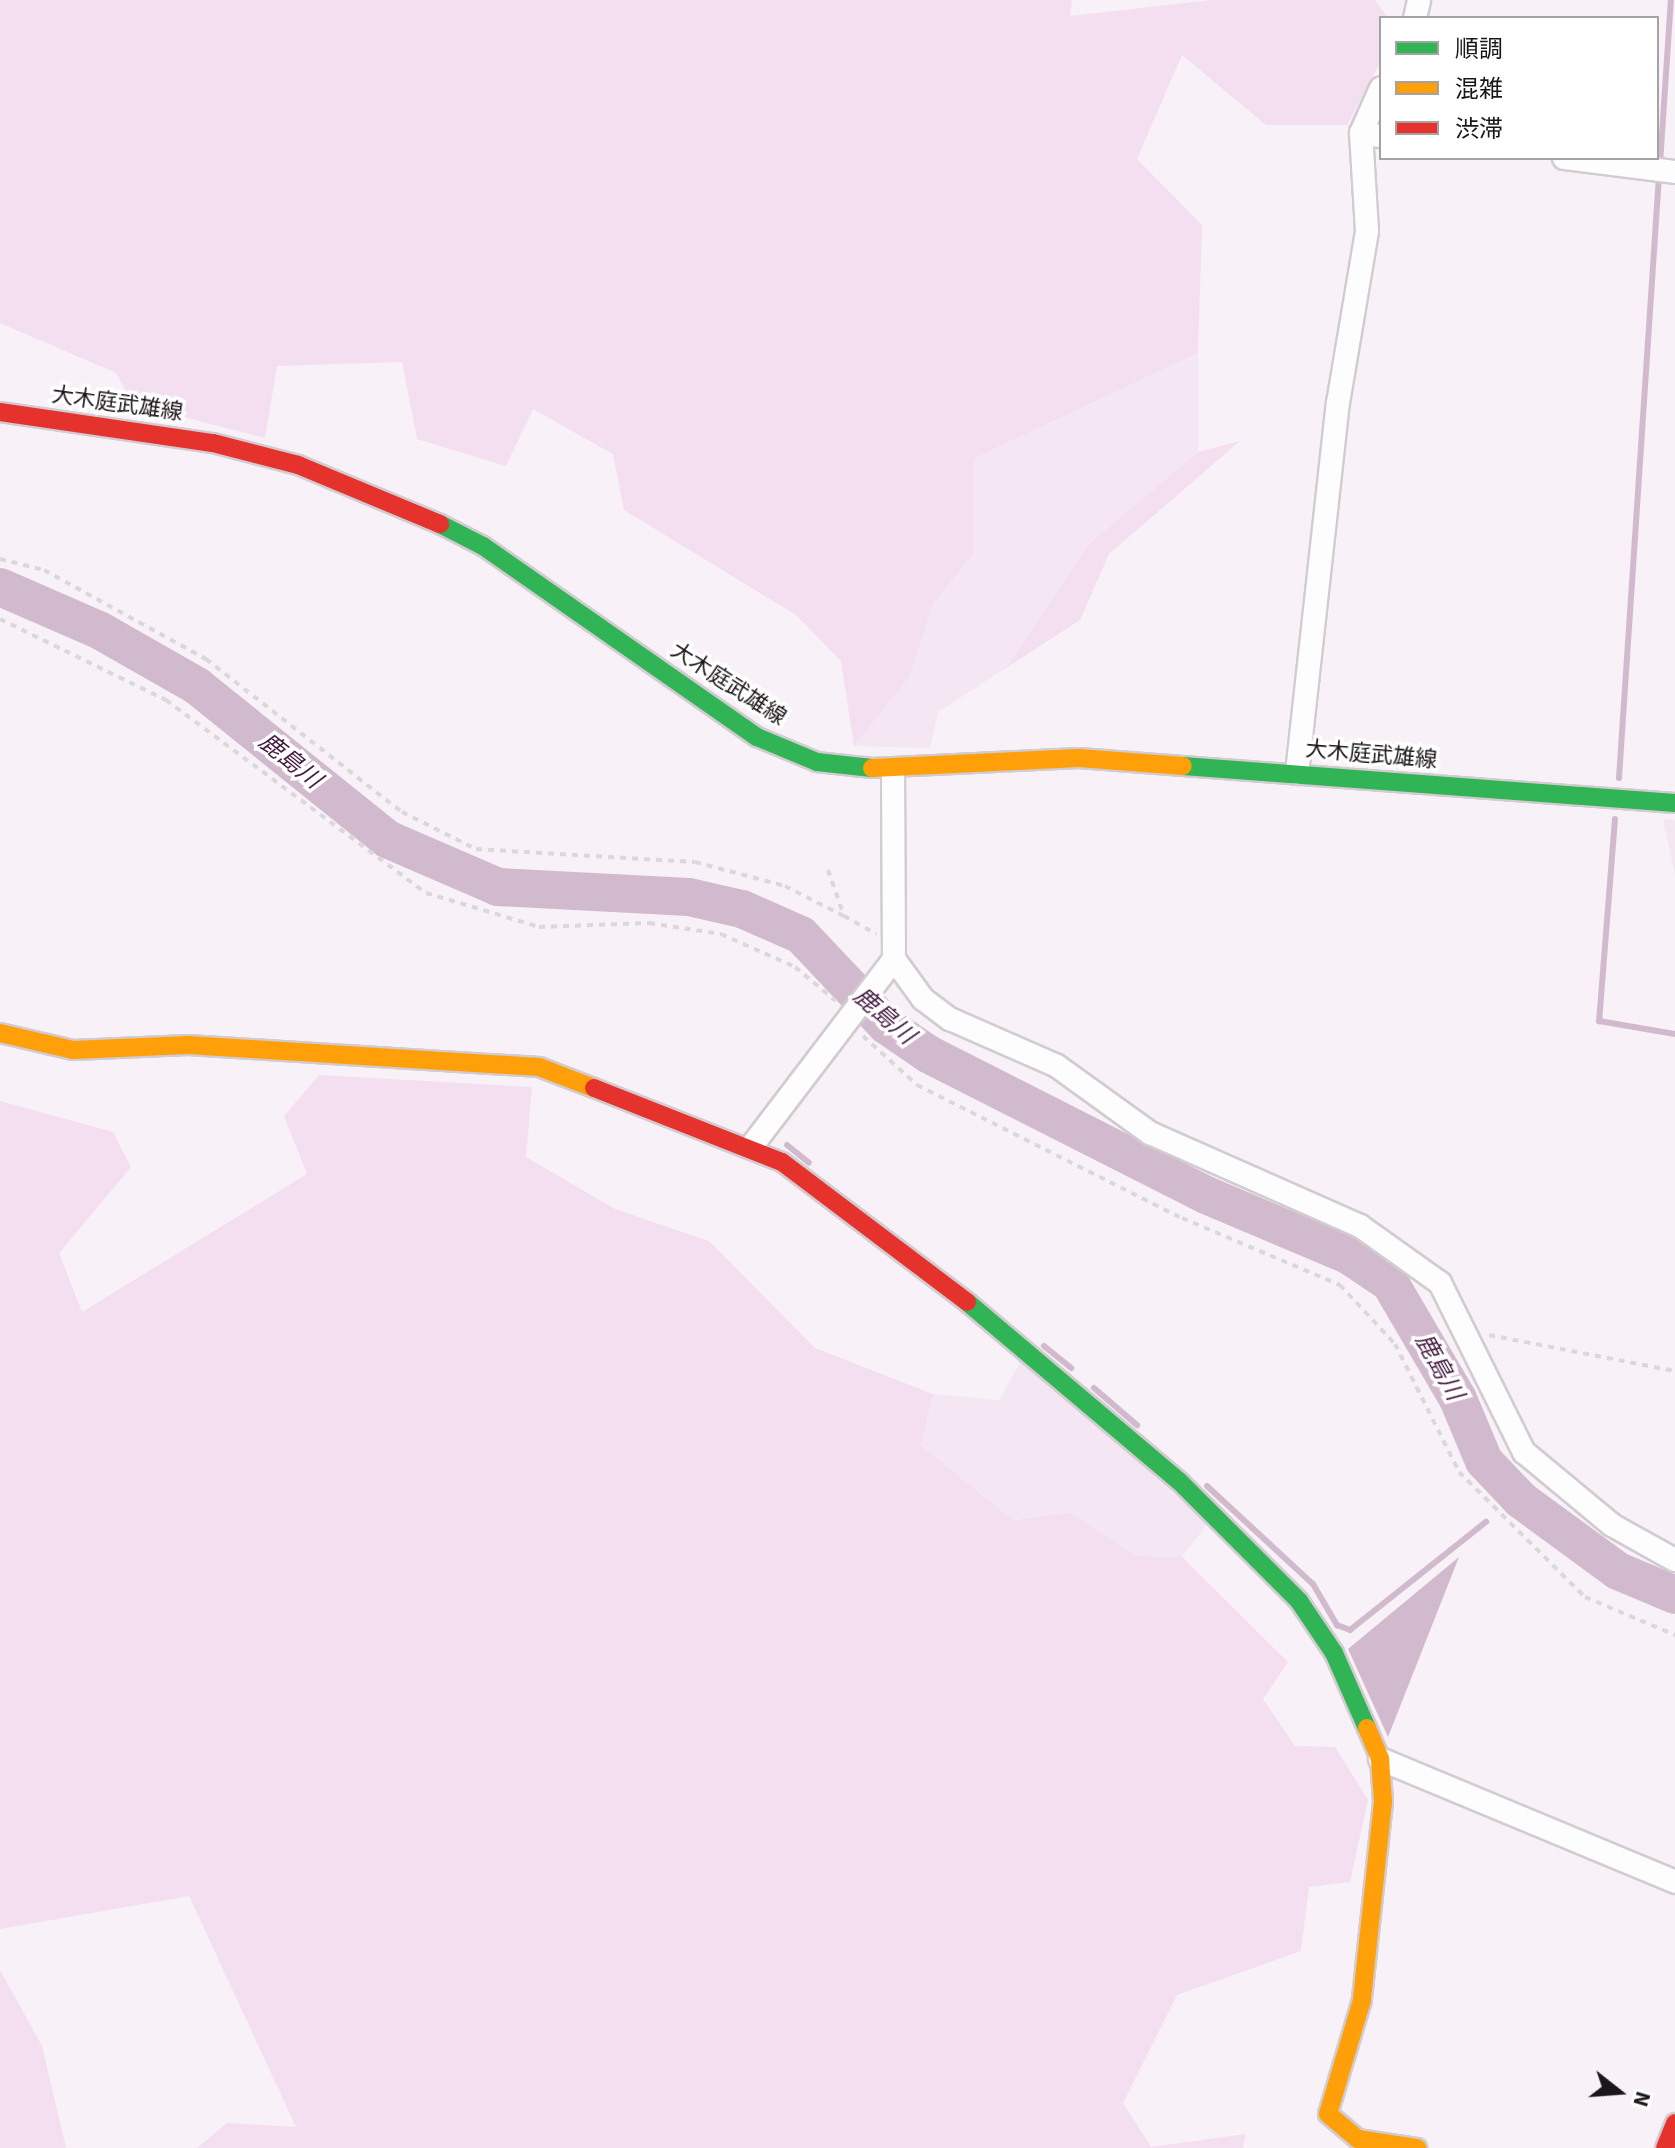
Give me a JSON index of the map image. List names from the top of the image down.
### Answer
{
  "streets": {
    "street": ["大木庭武雄線"]
  },
  "water": ["鹿島川"],
  "legend": ["順調", "混雑", "渋滞"],
  "north": "right"
}
